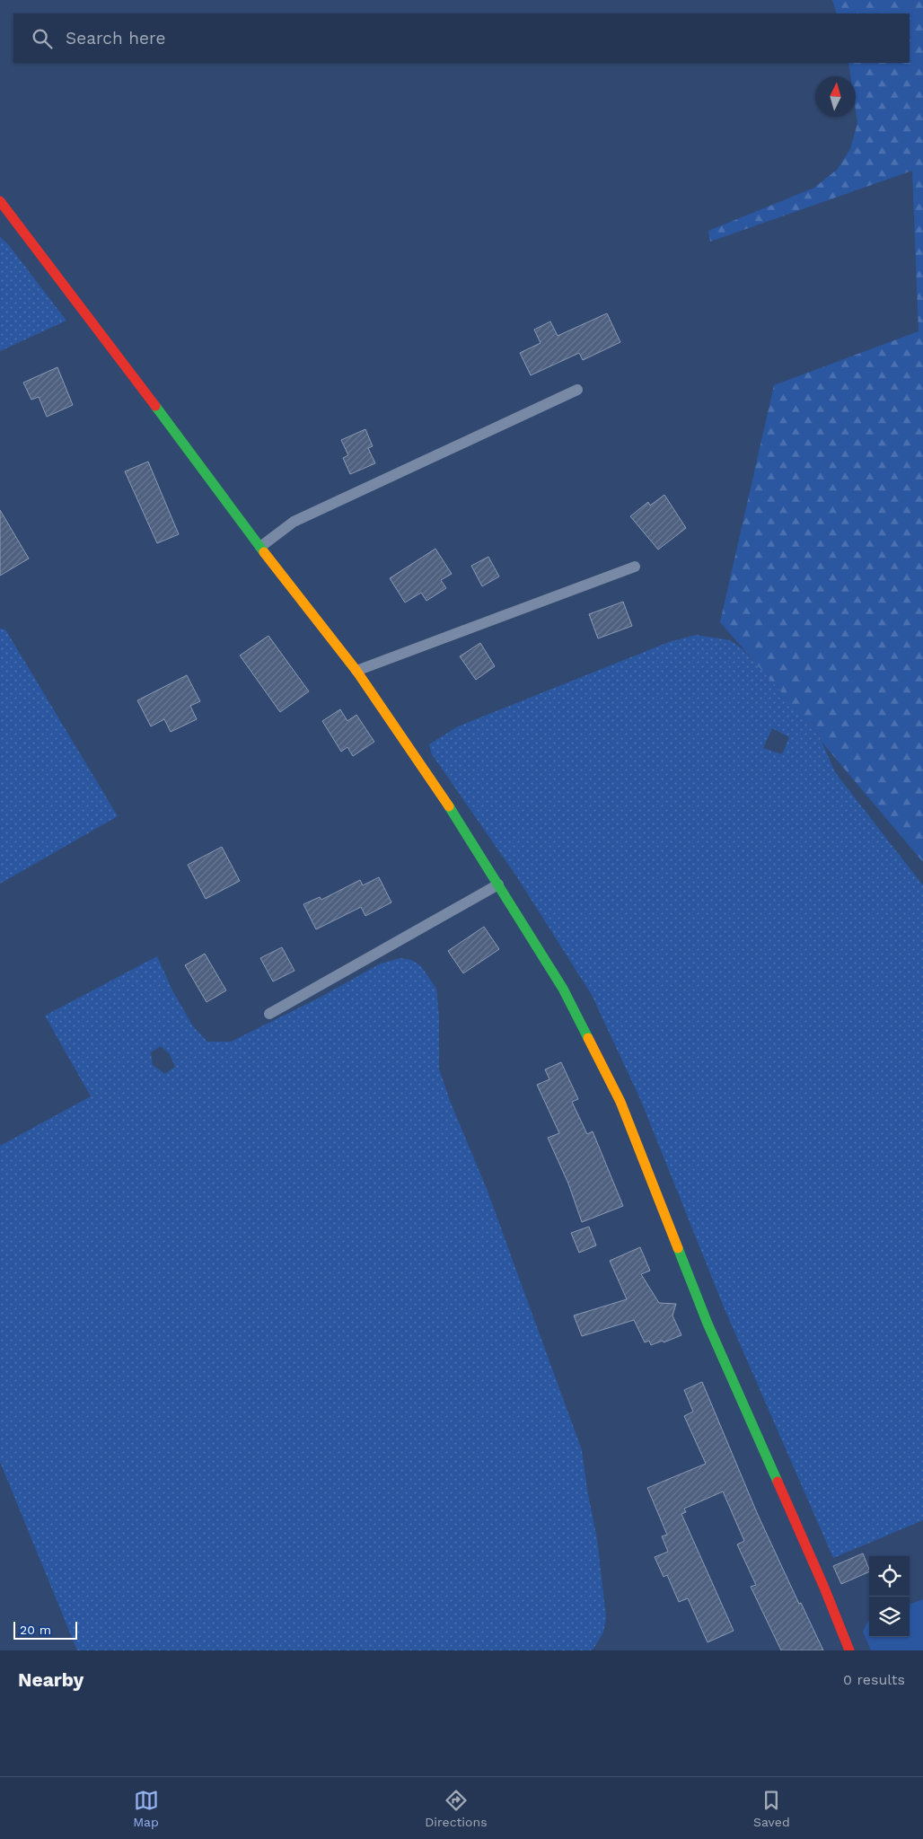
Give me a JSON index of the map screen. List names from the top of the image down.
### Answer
{
  "scale_bar": "20 m",
  "north": "top",
  "page": {
    "search": "Search here",
    "scale": "20 m",
    "heading": ["Nearby", "0 results"],
    "nav": ["Map", "Directions", "Saved"]
  }
}
